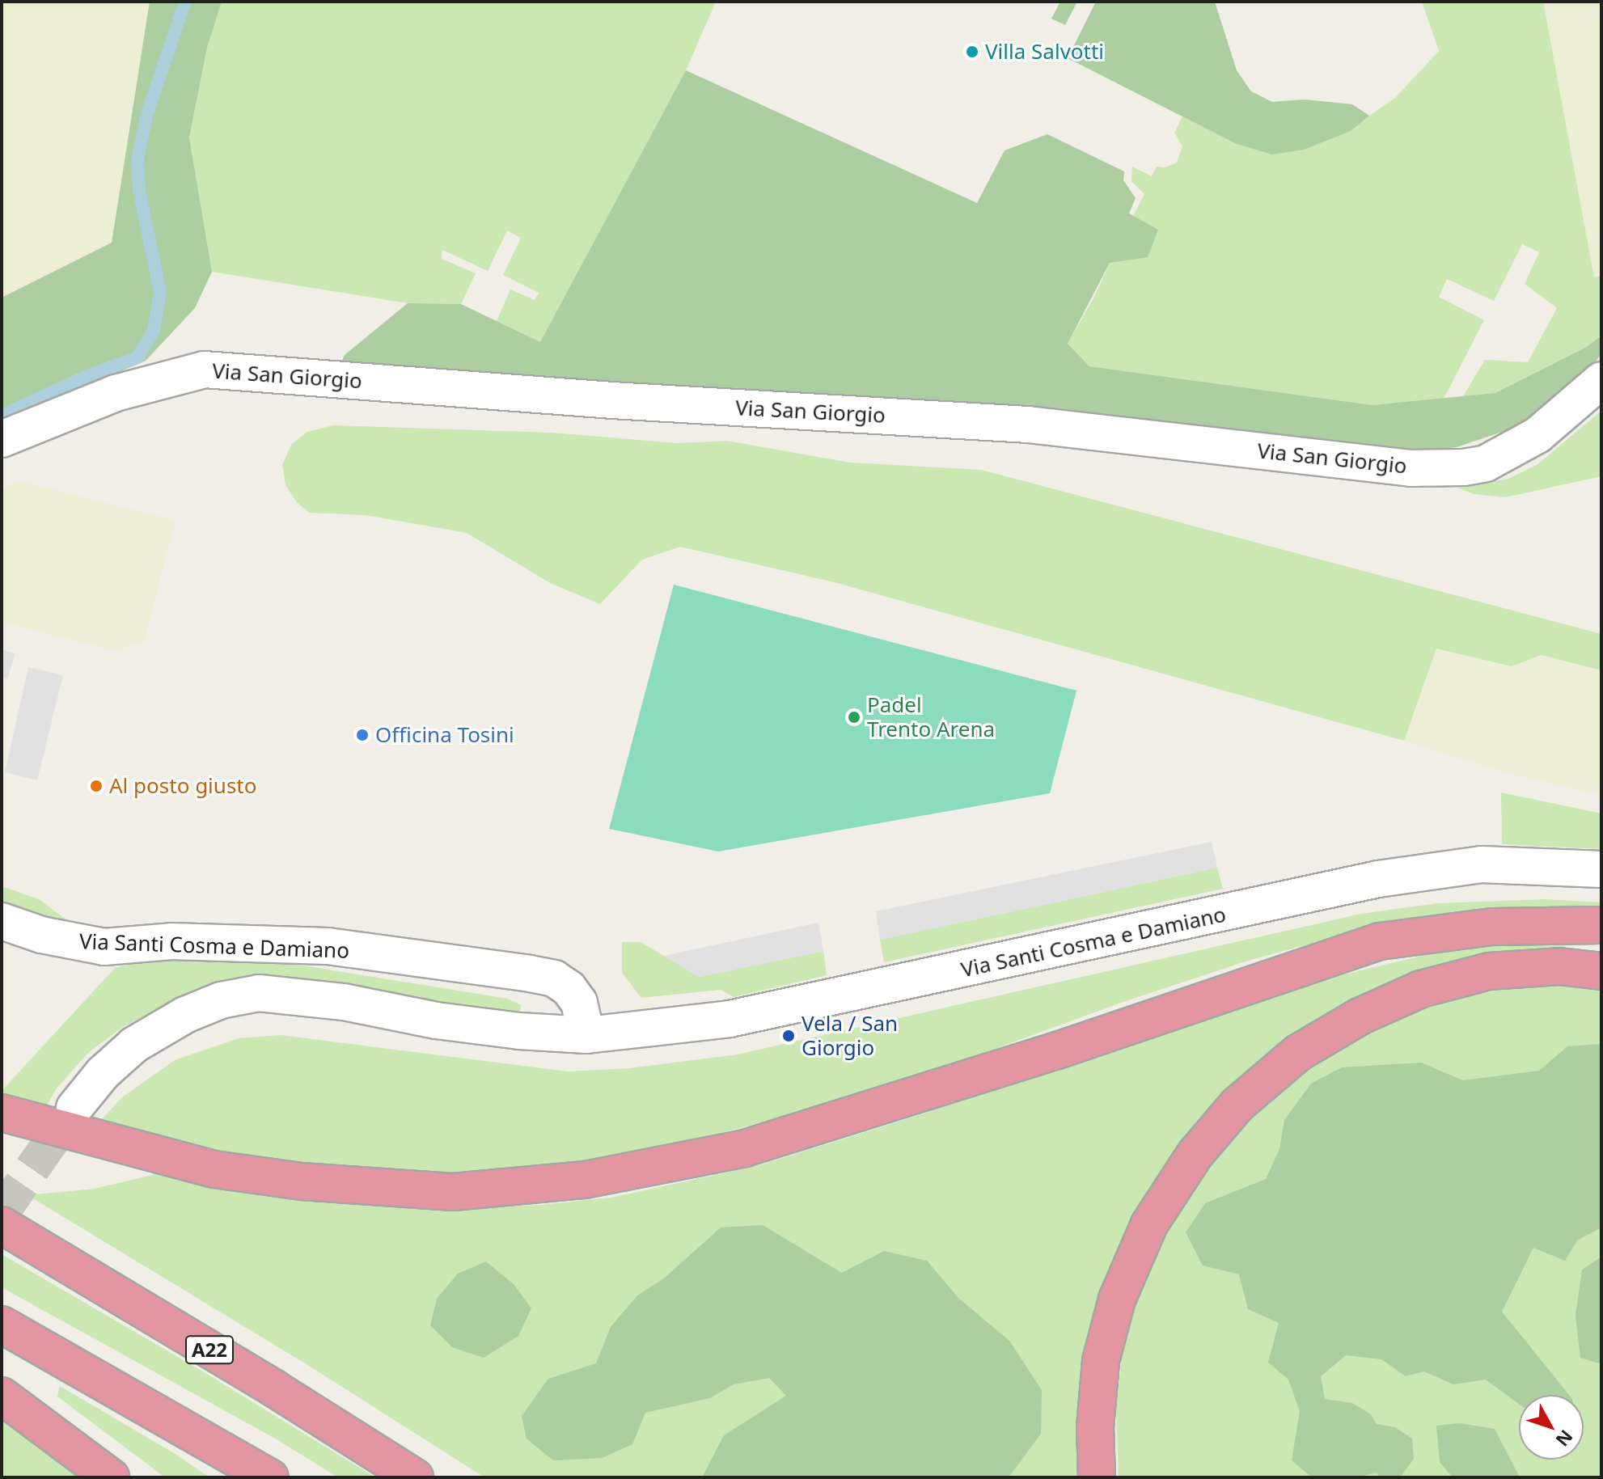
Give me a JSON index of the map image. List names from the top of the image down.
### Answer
{
  "streets": {
    "highway": ["A22"],
    "street": ["Via San Giorgio", "Via Santi Cosma e Damiano"]
  },
  "places": [
    "Villa Salvotti",
    "Padel Trento Arena",
    "Officina Tosini",
    "Al posto giusto",
    "Vela / San Giorgio"
  ],
  "north": "bottom right"
}
